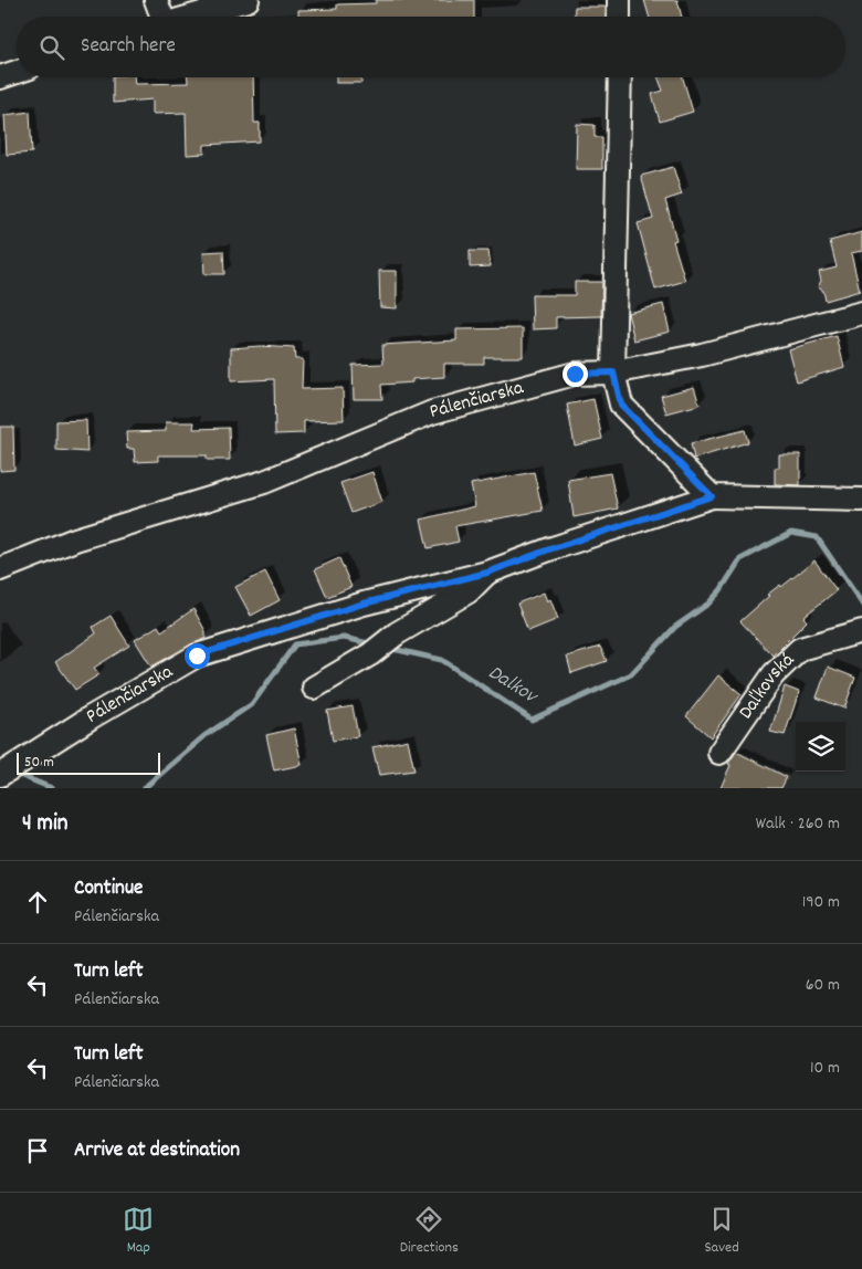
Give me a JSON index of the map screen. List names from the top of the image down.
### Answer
{
  "streets": {
    "street": ["Pálenčiarska", "Daľkovská"]
  },
  "water": ["Dalkov"],
  "scale_bar": "50 m",
  "page": {
    "search": "Search here",
    "scale": "50 m",
    "heading": ["4 min", "Walk · 260 m"],
    "list": [
      ["Continue", "Pálenčiarska", "190 m"],
      ["Turn left", "Pálenčiarska", "60 m"],
      ["Turn left", "Pálenčiarska", "10 m"],
      "Arrive at destination"
    ],
    "nav": ["Map", "Directions", "Saved"]
  }
}
